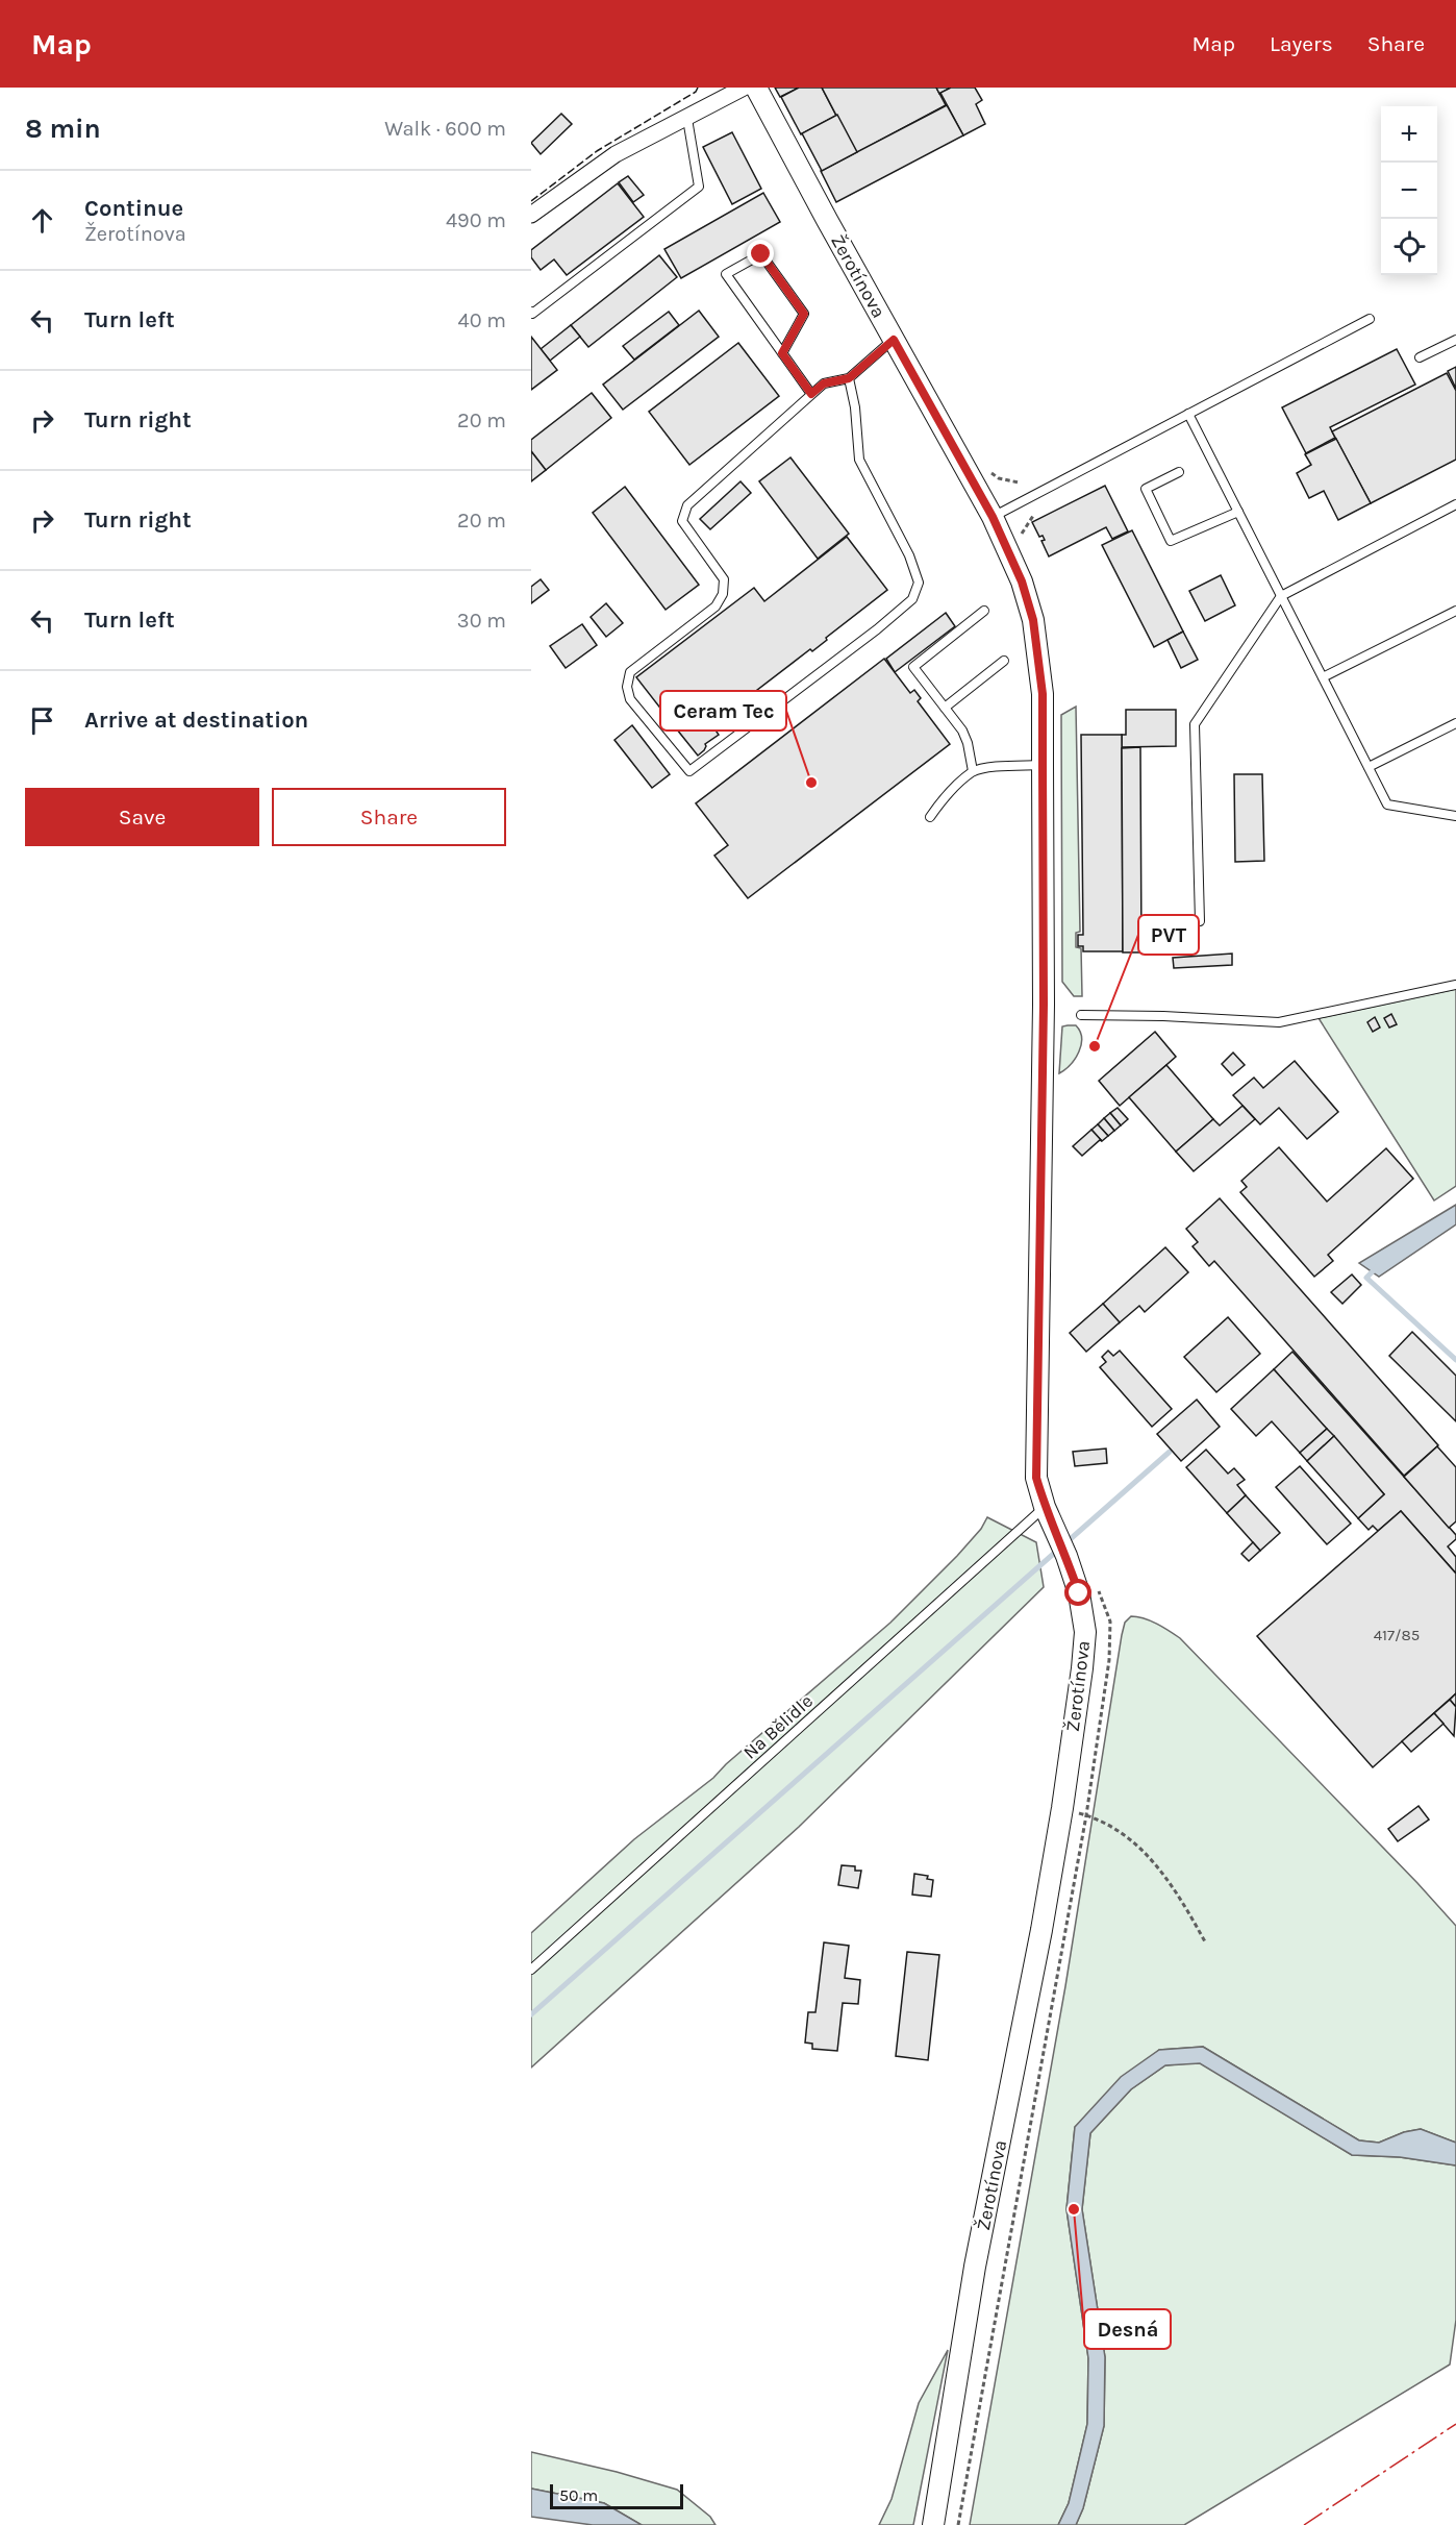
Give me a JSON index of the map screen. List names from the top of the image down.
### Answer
{
  "streets": {
    "street": ["Žerotínova"],
    "lane": ["Na Bělidle"]
  },
  "crossings": [
    ["Žerotínova", "Na Bělidle"]
  ],
  "places": ["Ceram Tec", "PVT", "Desná"],
  "house_numbers": ["417/85"],
  "scale_bar": "50 m",
  "page": {
    "header": "Map",
    "nav": ["Map", "Layers", "Share"],
    "heading": ["8 min", "Walk · 600 m"],
    "map_buttons": ["+", "−"],
    "list": [
      ["Continue", "Žerotínova", "490 m"],
      ["Turn left", "40 m"],
      ["Turn right", "20 m"],
      ["Turn right", "20 m"],
      ["Turn left", "30 m"],
      "Arrive at destination"
    ],
    "buttons": ["Save", "Share"],
    "scale": "50 m"
  }
}
